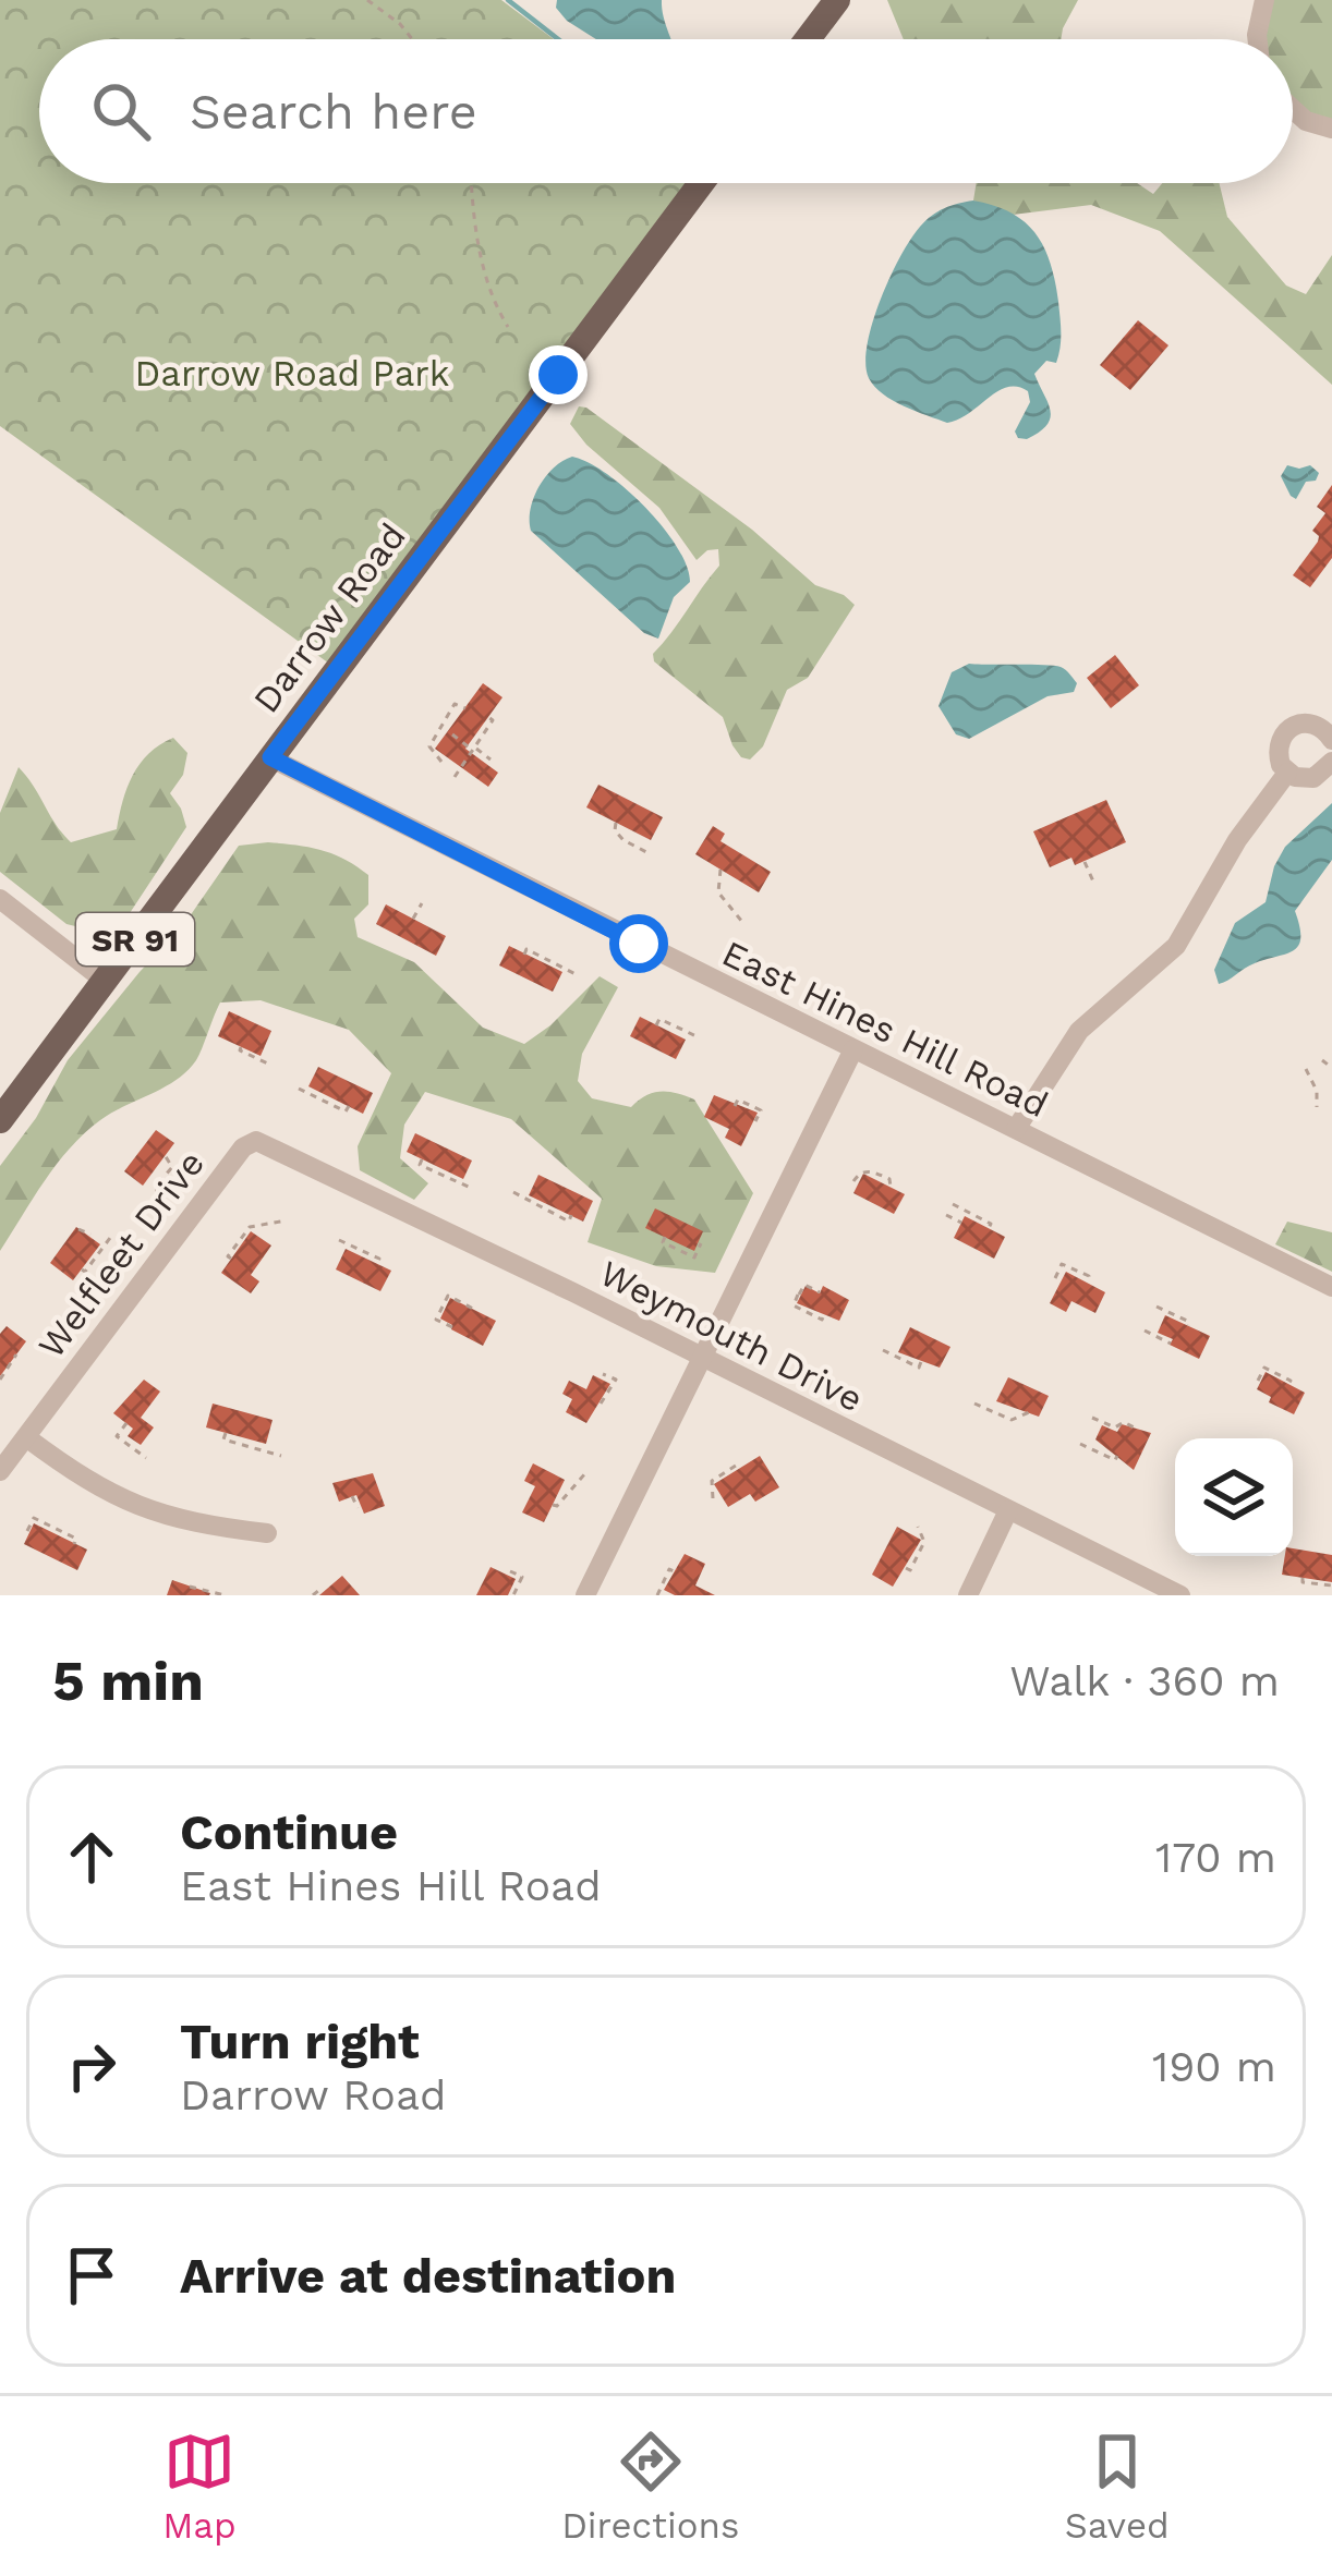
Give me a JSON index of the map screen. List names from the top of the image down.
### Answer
{
  "streets": {
    "main road": ["Darrow Road", "SR 91"],
    "street": ["East Hines Hill Road", "Welfleet Drive", "Weymouth Drive"]
  },
  "crossings": [
    ["Darrow Road", "East Hines Hill Road"],
    ["Welfleet Drive", "Weymouth Drive"]
  ],
  "parks": ["Darrow Road Park"],
  "page": {
    "search": "Search here",
    "heading": ["5 min", "Walk · 360 m"],
    "list": [
      ["Continue", "East Hines Hill Road", "170 m"],
      ["Turn right", "Darrow Road", "190 m"],
      "Arrive at destination"
    ],
    "nav": ["Map", "Directions", "Saved"]
  }
}
